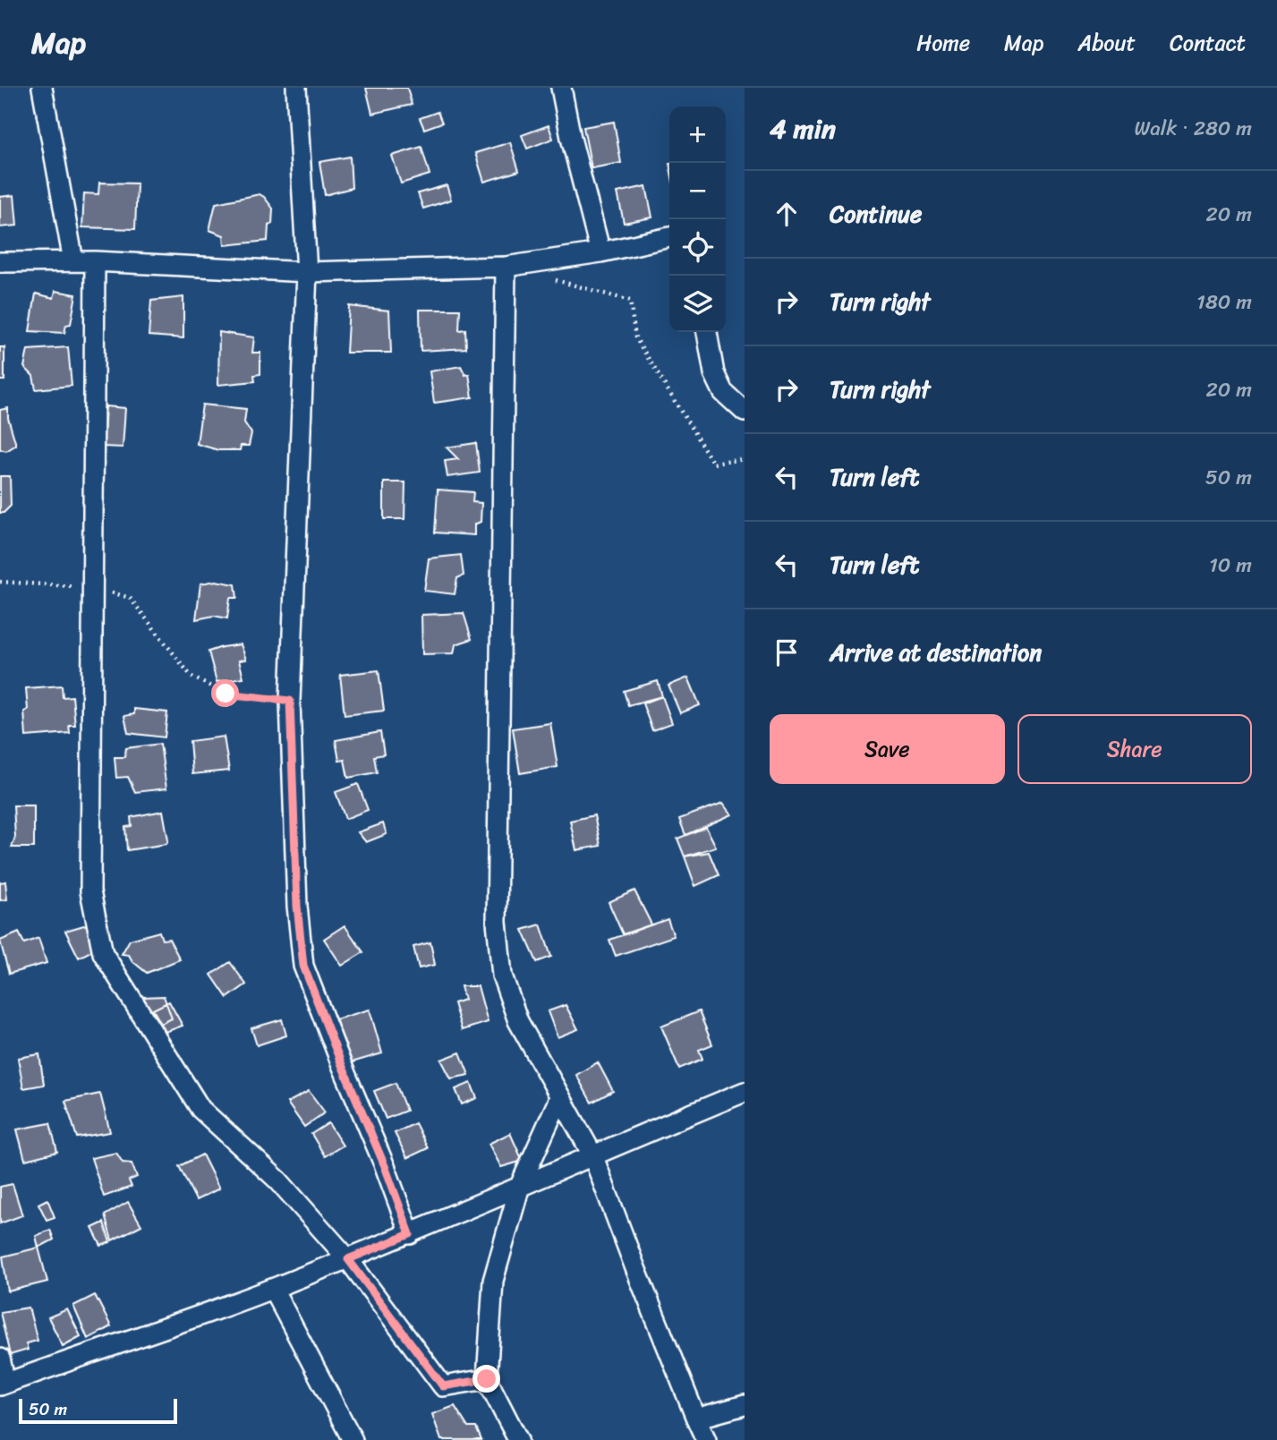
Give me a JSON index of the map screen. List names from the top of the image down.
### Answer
{
  "scale_bar": "50 m",
  "page": {
    "header": "Map",
    "nav": [
      "Home",
      "Map",
      "About",
      "Contact"
    ],
    "heading": ["4 min", "Walk · 280 m"],
    "map_buttons": ["+", "−"],
    "list": [
      ["Continue", "20 m"],
      ["Turn right", "180 m"],
      ["Turn right", "20 m"],
      ["Turn left", "50 m"],
      ["Turn left", "10 m"],
      "Arrive at destination"
    ],
    "buttons": ["Save", "Share"],
    "scale": "50 m"
  }
}
